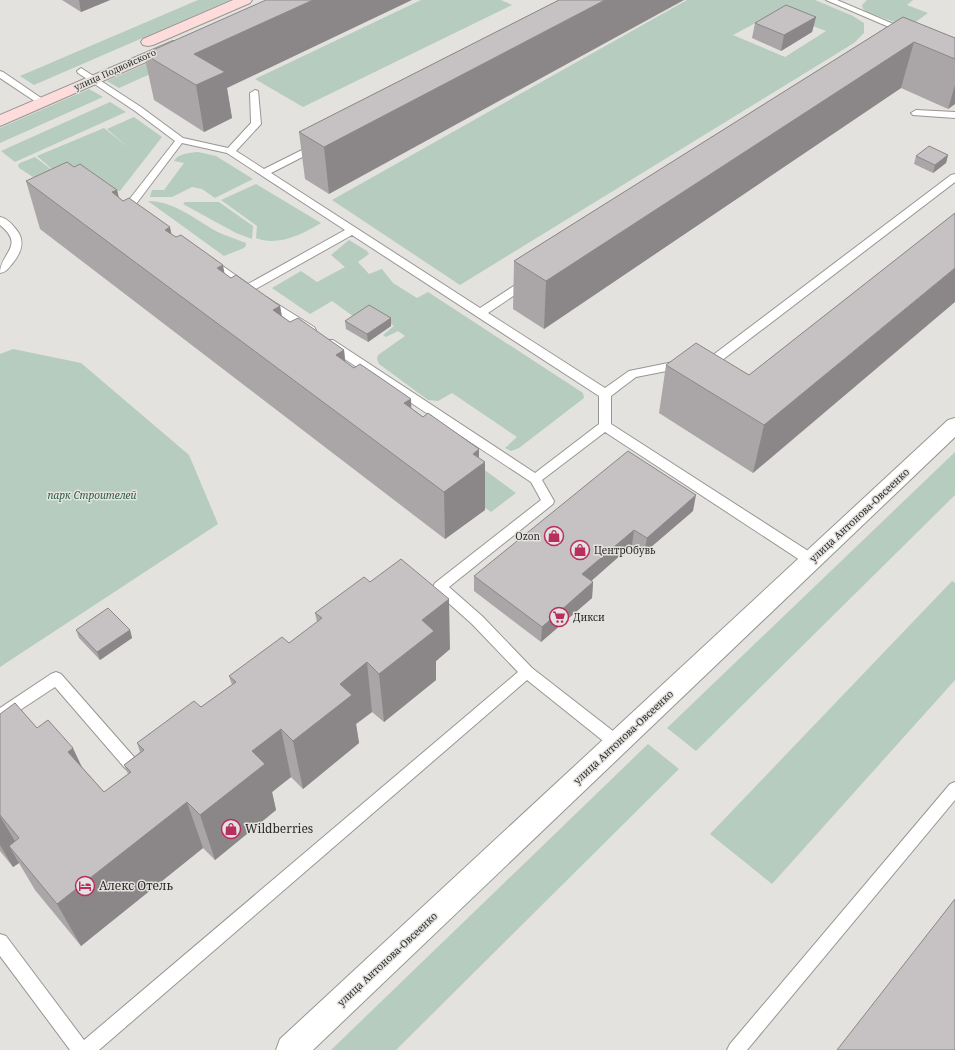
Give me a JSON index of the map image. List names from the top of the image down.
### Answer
{
  "streets": {
    "street": ["улица Подвойского", "улица Антонова-Овсеенко"]
  },
  "parks": ["парк Строителей"],
  "places": {
    "shop": ["Ozon", "ЦентрОбувь", "Wildberries"],
    "supermarket": ["Дикси"],
    "hotel": ["Алекс Отель"]
  }
}
